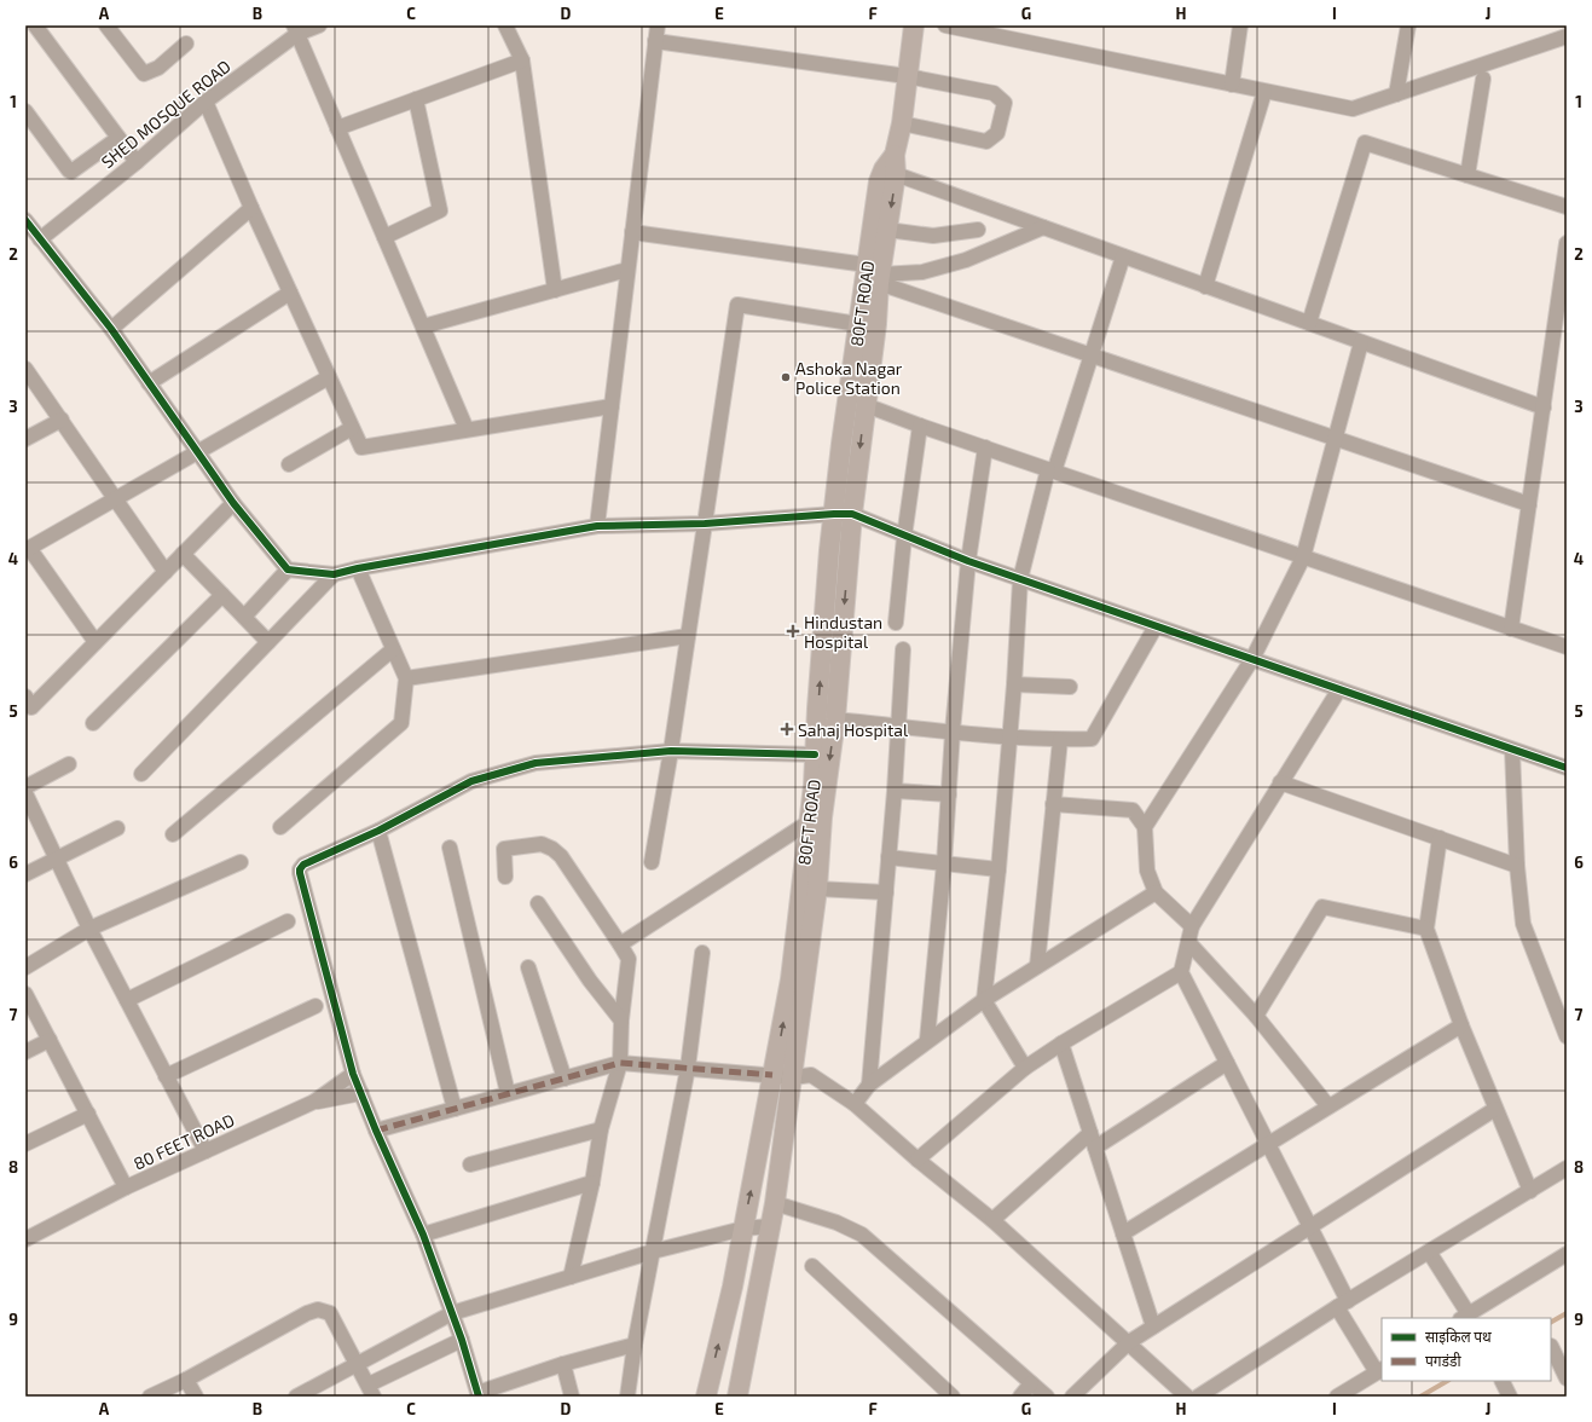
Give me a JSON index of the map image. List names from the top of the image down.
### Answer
{
  "streets": {
    "main road": ["80FT ROAD"],
    "street": ["SHED MOSQUE ROAD", "80 FEET ROAD"]
  },
  "places": {
    "other": ["Ashoka Nagar Police Station"],
    "health": ["Hindustan Hospital", "Sahaj Hospital"]
  },
  "legend": ["साइकिल पथ", "पगडंडी"],
  "grid": {
    "columns": [
      "A",
      "B",
      "C",
      "D",
      "E",
      "F",
      "G",
      "H",
      "I",
      "J"
    ],
    "rows": [
      "1",
      "2",
      "3",
      "4",
      "5",
      "6",
      "7",
      "8",
      "9"
    ]
  }
}
